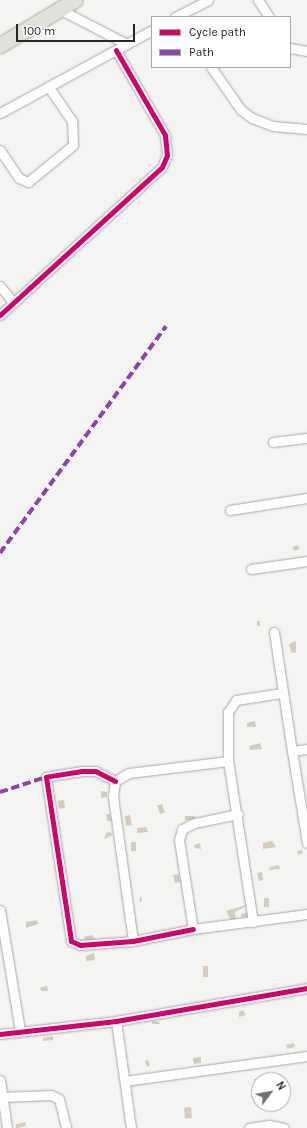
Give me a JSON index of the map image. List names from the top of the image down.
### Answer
{
  "legend": ["Cycle path", "Path"],
  "scale_bar": "100 m",
  "north": "top right"
}
